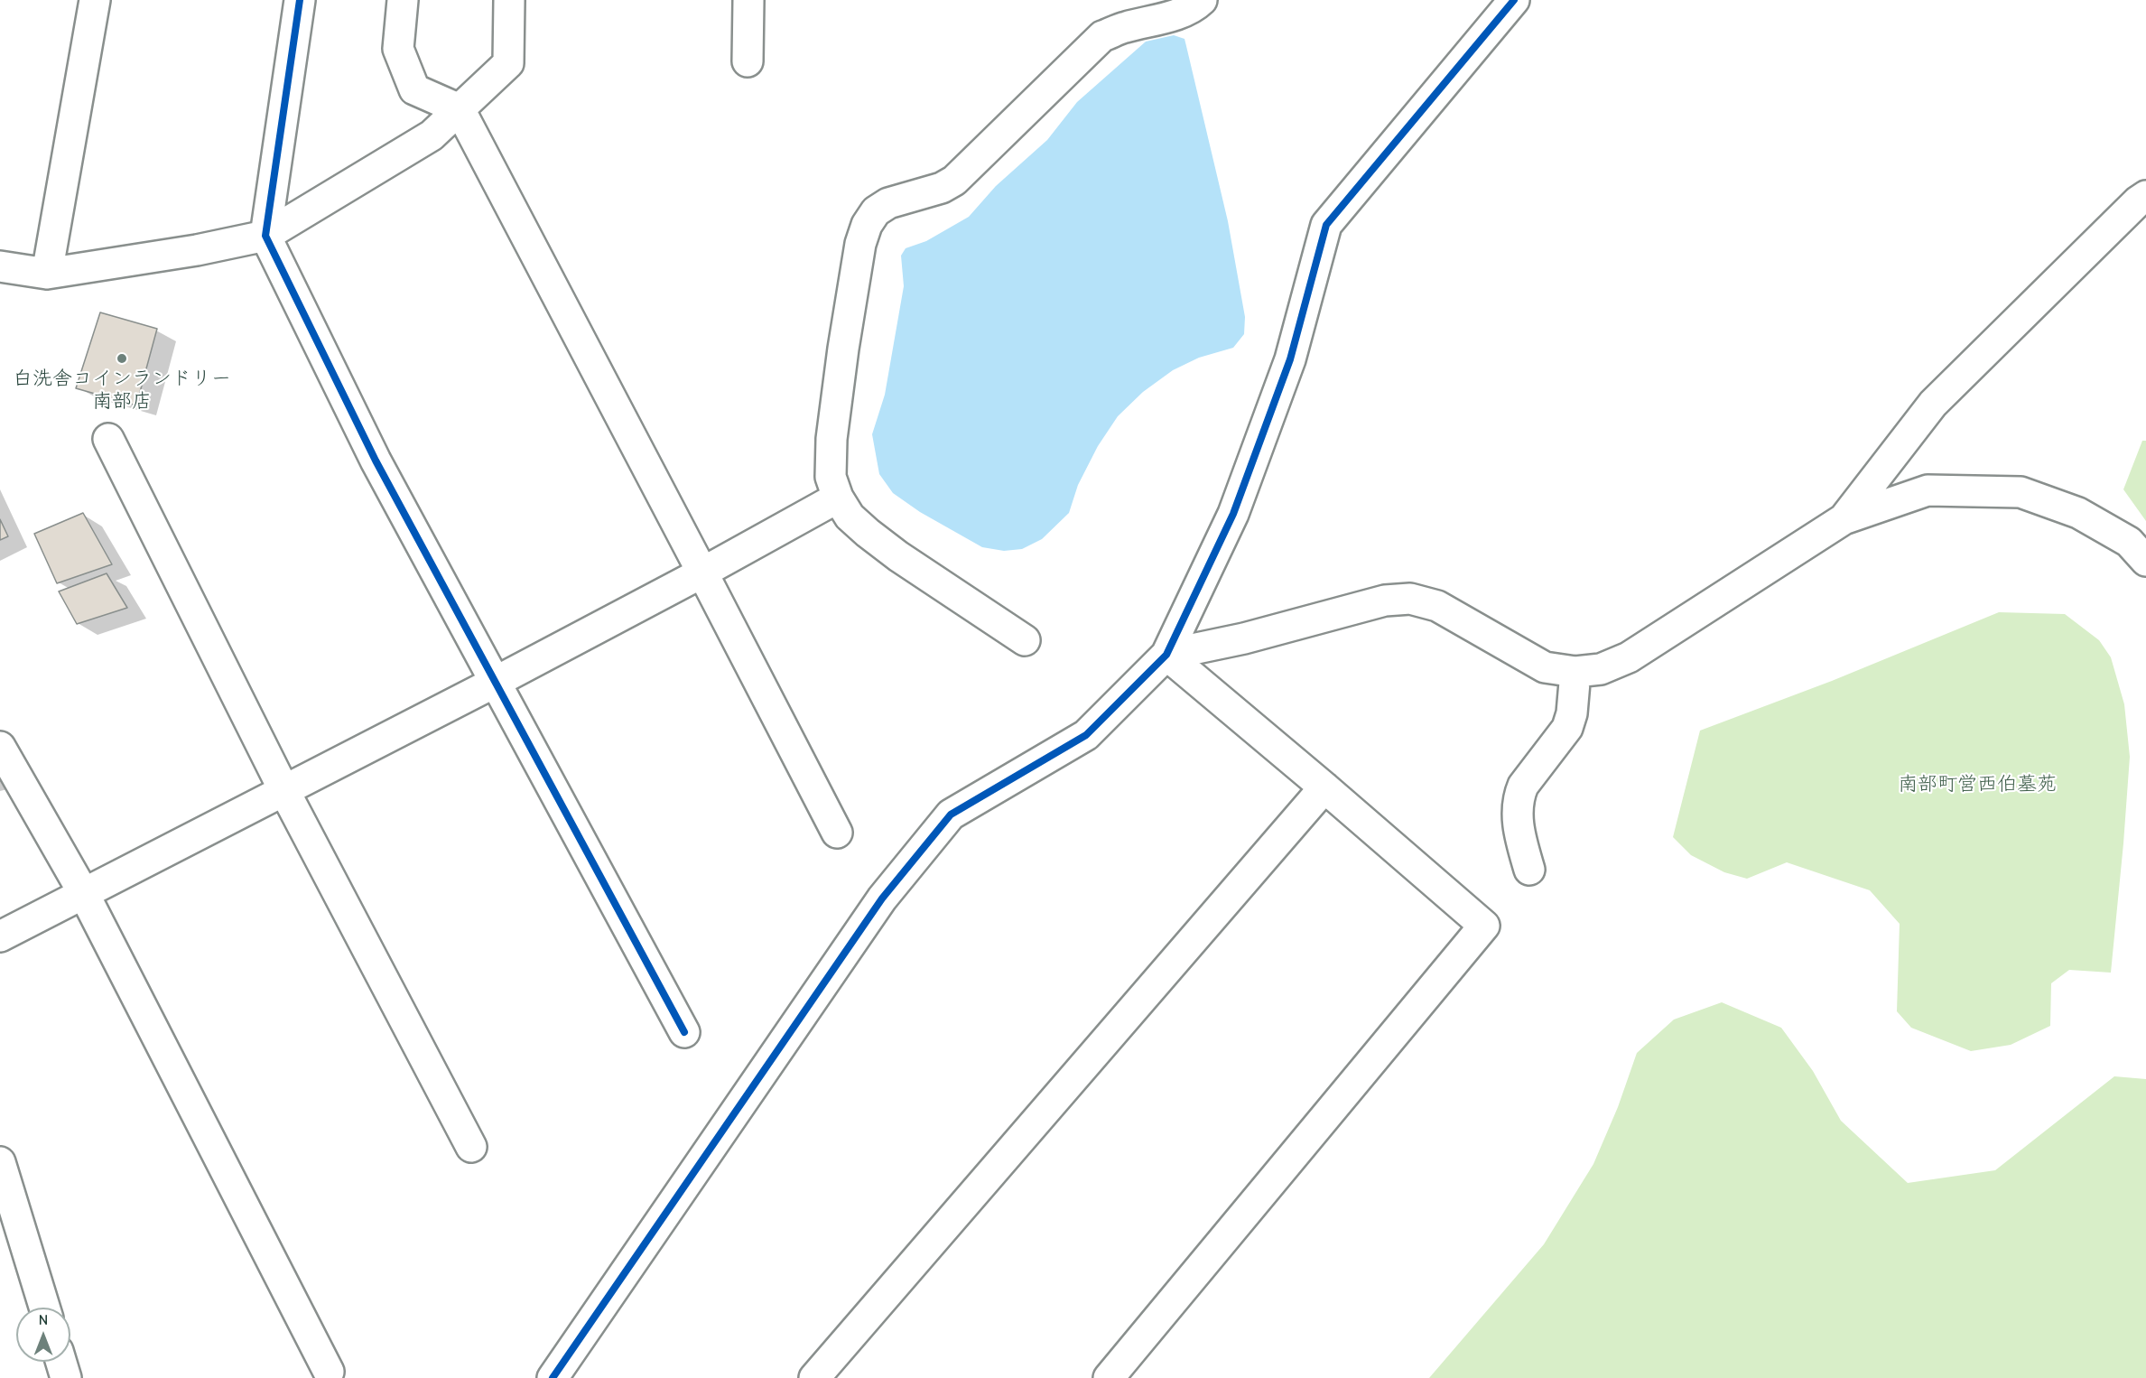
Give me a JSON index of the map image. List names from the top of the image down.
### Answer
{
  "parks": ["南部町営西伯墓苑"],
  "places": ["白洗舎コインランドリー 南部店"],
  "north": "top"
}
